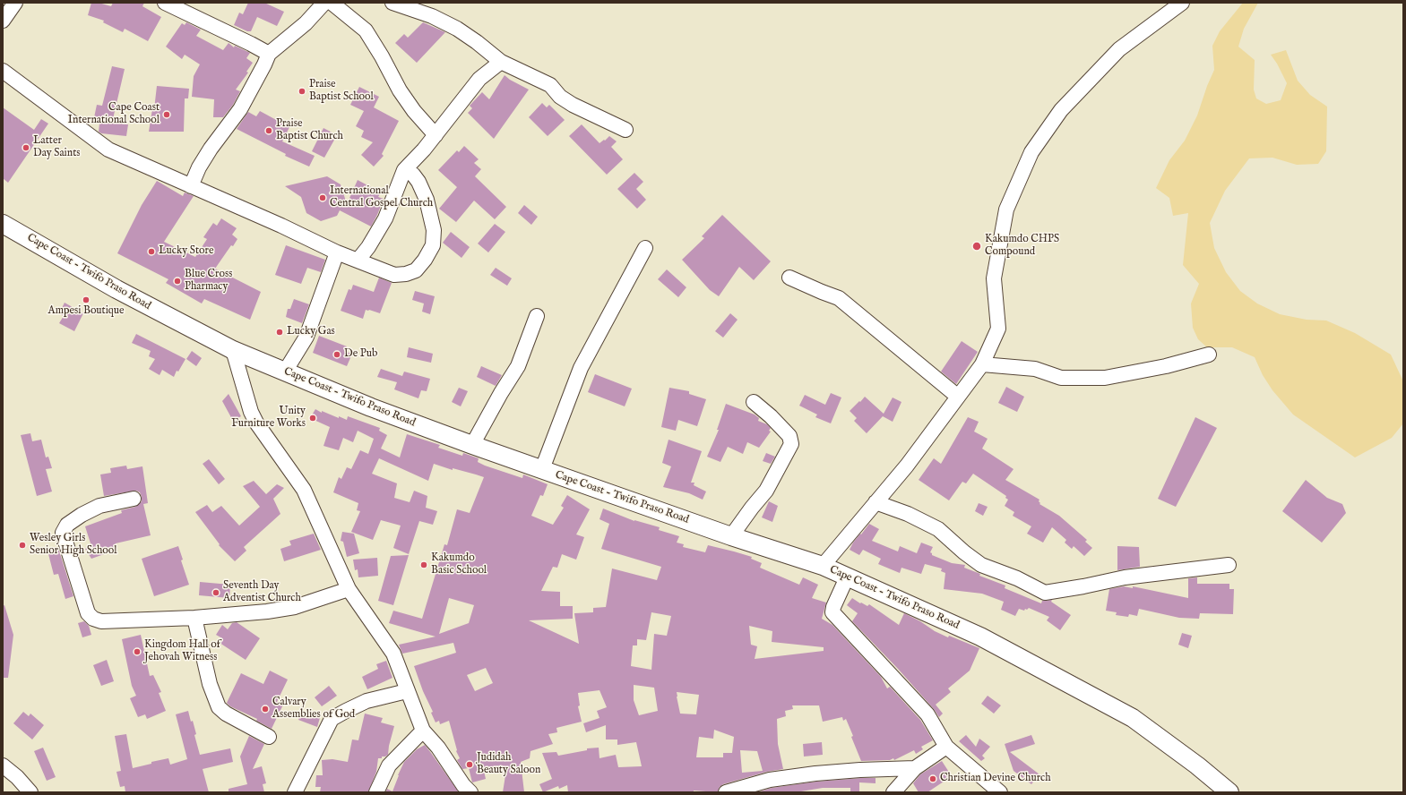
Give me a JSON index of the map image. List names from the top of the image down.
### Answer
{
  "streets": {
    "main road": ["Cape Coast - Twifo Praso Road"]
  },
  "places": [
    "Praise Baptist School",
    "Cape Coast International School",
    "Praise Baptist Church",
    "Latter Day Saints",
    "International Central Gospel Church",
    "Kakumdo CHPS Compound",
    "Lucky Store",
    "Blue Cross Pharmacy",
    "Ampesi Boutique",
    "Lucky Gas",
    "De Pub",
    "Unity Furniture Works",
    "Wesley Girls Senior High School",
    "Kakumdo Basic School",
    "Seventh Day Adventist Church",
    "Kingdom Hall of Jehovah Witness",
    "Calvary Assemblies of God",
    "Judidah Beauty Saloon",
    "Christian Devine Church"
  ]
}
